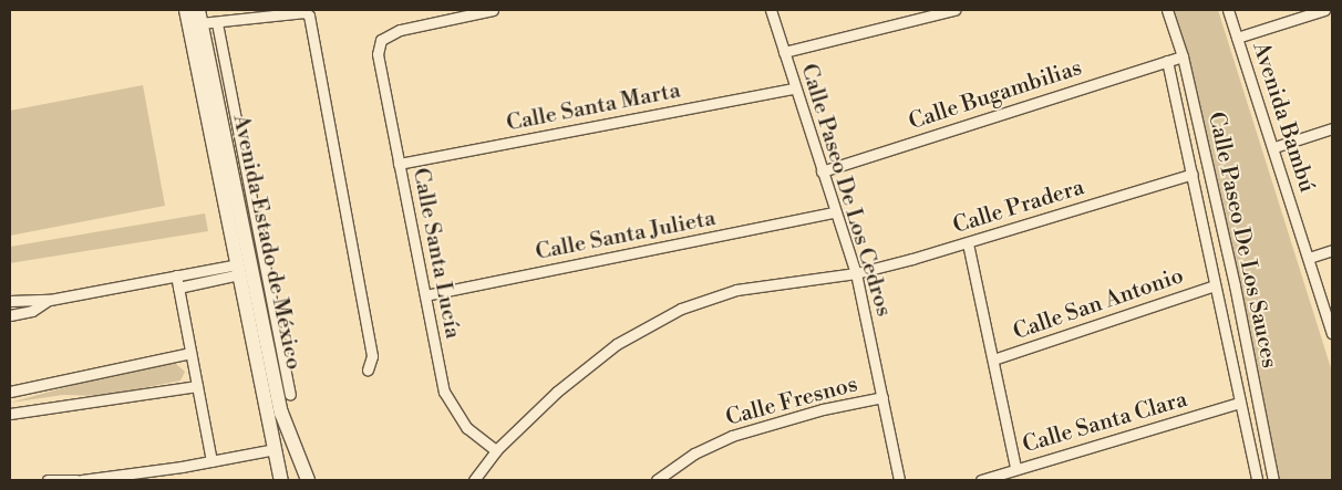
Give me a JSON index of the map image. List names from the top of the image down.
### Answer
{
  "streets": {
    "main road": ["Avenida Estado de México"],
    "street": [
      "Calle Bugambilias",
      "Calle Santa Marta",
      "Avenida Bambú",
      "Calle Paseo De Los Cedros",
      "Calle Pradera",
      "Calle Santa Julieta",
      "Calle Paseo De Los Sauces",
      "Calle Santa Lucía",
      "Calle San Antonio",
      "Calle Fresnos",
      "Calle Santa Clara"
    ]
  },
  "crossings": [
    ["Calle Bugambilias", "Calle Paseo De Los Cedros"],
    ["Calle Bugambilias", "Calle Paseo De Los Sauces"],
    ["Calle Santa Marta", "Calle Paseo De Los Cedros"],
    ["Calle Santa Marta", "Calle Santa Lucía"],
    ["Calle Paseo De Los Cedros", "Calle Pradera"],
    ["Calle Paseo De Los Cedros", "Calle Santa Julieta"],
    ["Calle Paseo De Los Cedros", "Calle Fresnos"],
    ["Calle Pradera", "Calle Paseo De Los Sauces"],
    ["Calle Pradera", "Calle Santa Lucía"],
    ["Calle Santa Julieta", "Calle Santa Lucía"],
    ["Calle Paseo De Los Sauces", "Calle San Antonio"],
    ["Calle Paseo De Los Sauces", "Calle Santa Clara"]
  ]
}
